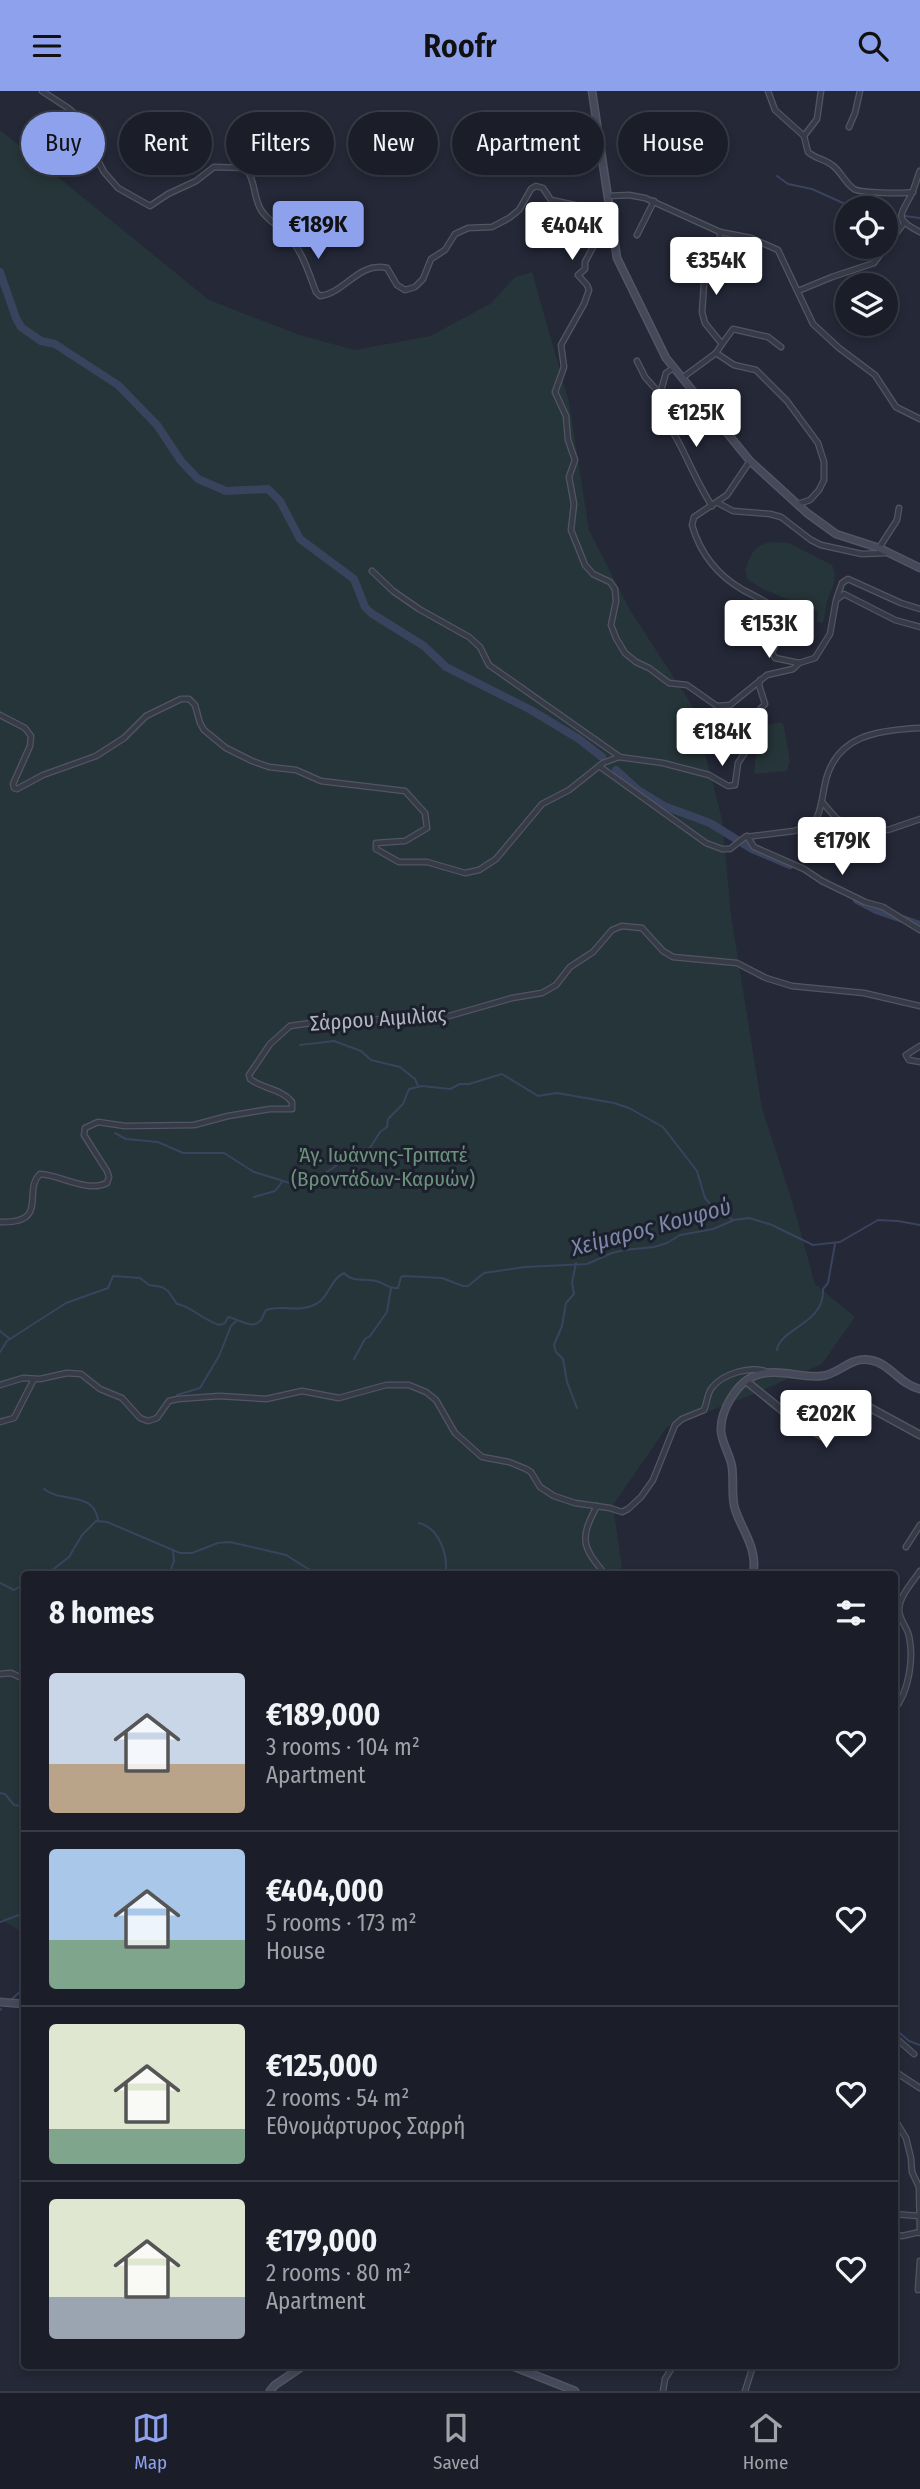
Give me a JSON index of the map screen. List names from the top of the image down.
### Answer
{
  "streets": {
    "street": ["Σάρρου Αιμιλίας"]
  },
  "water": ["Χείμαρος Κουφού"],
  "parks": ["Άγ. Ιωάννης-Τριπατέ (Βροντάδων-Καρυών)"],
  "page": {
    "header": "Roofr",
    "chip": [
      "Buy",
      "Rent",
      "Filters",
      "New",
      "Apartment",
      "House"
    ],
    "price": [
      "€189K",
      "€404K",
      "€354K",
      "€125K",
      "€153K",
      "€184K",
      "€179K",
      "€202K"
    ],
    "heading": "8 homes",
    "list": [
      {
        "name": "€189,000",
        "note": "3 rooms · 104 m² · Apartment"
      },
      {
        "name": "€404,000",
        "note": "5 rooms · 173 m² · House"
      },
      {
        "name": "€125,000",
        "note": "2 rooms · 54 m² · Εθνομάρτυρος Σαρρή"
      },
      {
        "name": "€179,000",
        "note": "2 rooms · 80 m² · Apartment"
      }
    ],
    "tabs": ["Map", "Saved", "Home"]
  }
}
